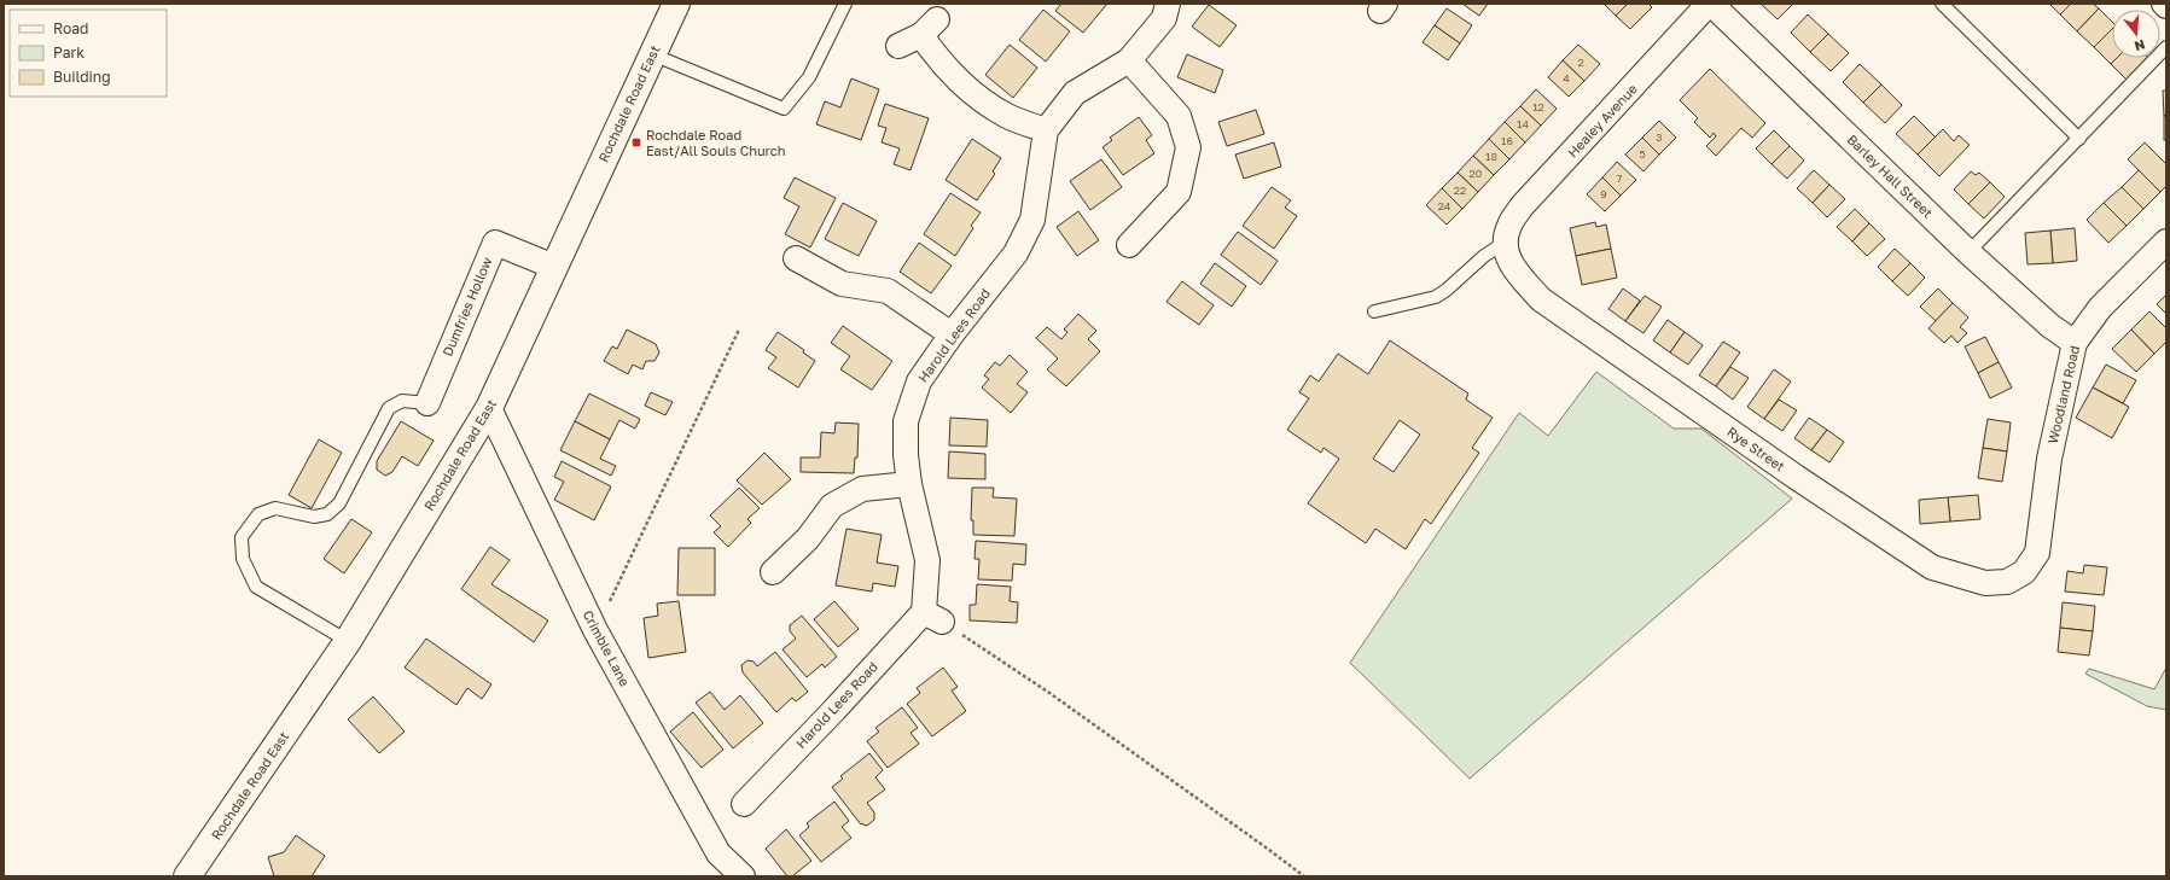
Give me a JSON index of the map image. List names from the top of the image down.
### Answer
{
  "streets": {
    "highway": ["Rochdale Road East"],
    "street": [
      "Healey Avenue",
      "Barley Hall Street",
      "Dumfries Hollow",
      "Harold Lees Road",
      "Woodland Road",
      "Rye Street",
      "Crimble Lane"
    ]
  },
  "crossings": [
    ["Rochdale Road East", "Dumfries Hollow"],
    ["Rochdale Road East", "Crimble Lane"],
    ["Healey Avenue", "Barley Hall Street"],
    ["Healey Avenue", "Rye Street"],
    ["Barley Hall Street", "Woodland Road"],
    ["Woodland Road", "Rye Street"]
  ],
  "places": {
    "transit": ["Rochdale Road East/All Souls Church"]
  },
  "house_numbers": [
    "2",
    "4",
    "12",
    "14",
    "3",
    "16",
    "5",
    "18",
    "20",
    "7",
    "22",
    "9",
    "24"
  ],
  "legend": ["Road", "Park", "Building"],
  "north": "bottom"
}
